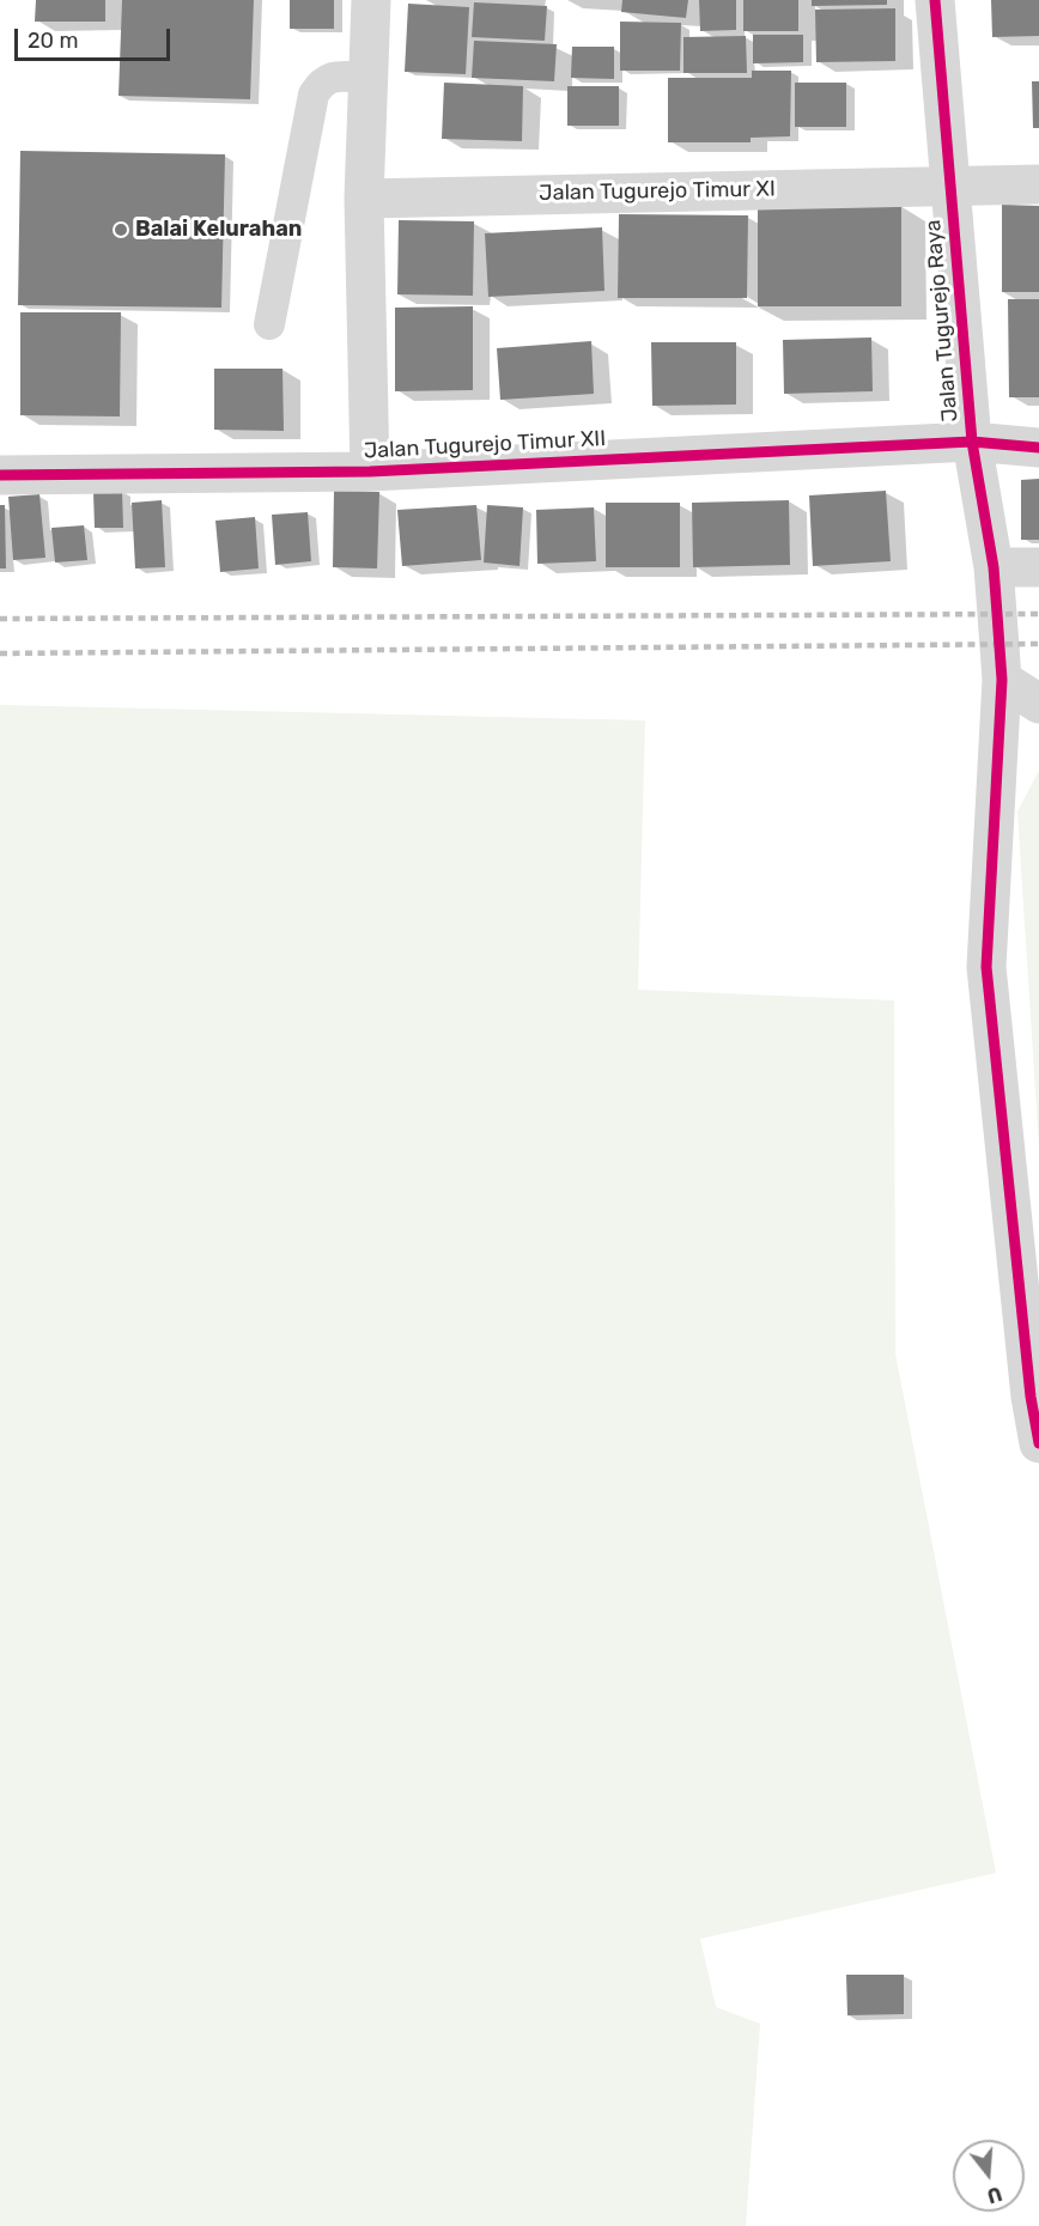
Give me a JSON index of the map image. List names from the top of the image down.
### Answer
{
  "streets": {
    "street": ["Jalan Tugurejo Timur XI", "Jalan Tugurejo Raya", "Jalan Tugurejo Timur XII"]
  },
  "crossings": [
    ["Jalan Tugurejo Timur XI", "Jalan Tugurejo Raya"],
    ["Jalan Tugurejo Raya", "Jalan Tugurejo Timur XII"]
  ],
  "places": ["Balai Kelurahan"],
  "scale_bar": "20 m",
  "north": "bottom"
}
